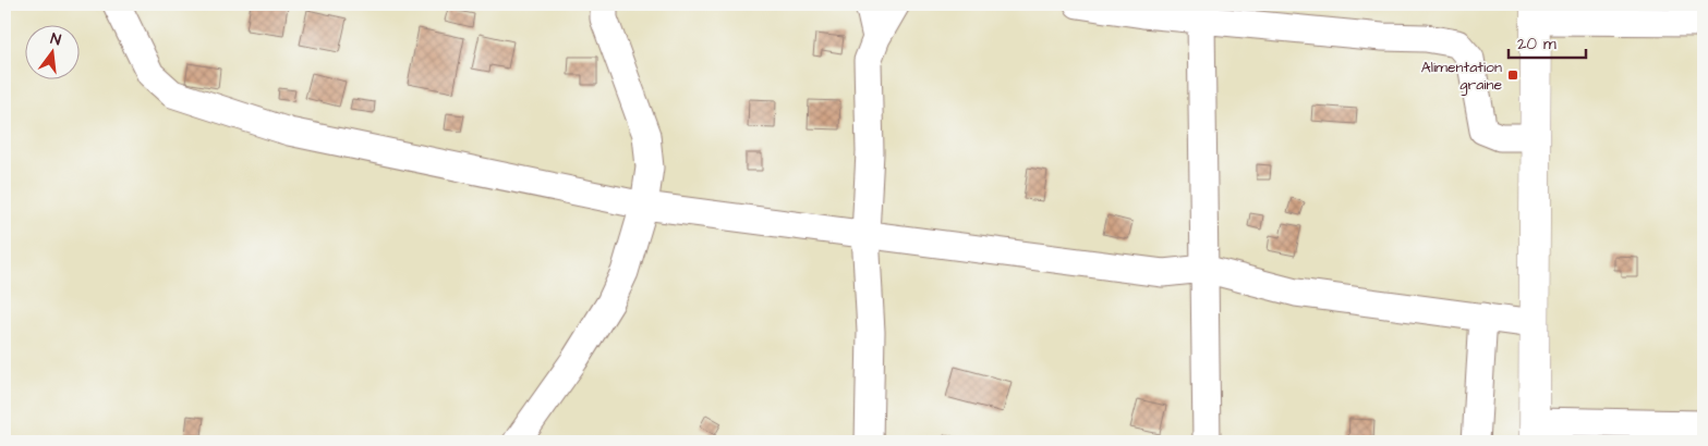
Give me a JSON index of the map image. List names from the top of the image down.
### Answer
{
  "places": {
    "transit": ["Alimentation graine"]
  },
  "scale_bar": "20 m",
  "north": "top"
}
